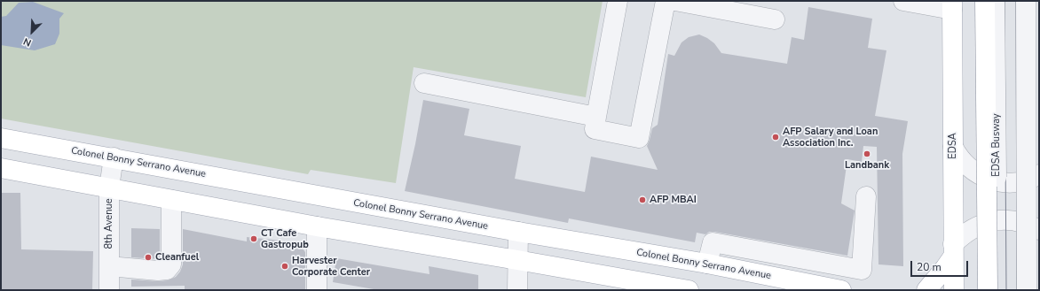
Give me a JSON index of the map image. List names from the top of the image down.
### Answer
{
  "streets": {
    "main road": ["EDSA", "Colonel Bonny Serrano Avenue"],
    "street": ["EDSA Busway", "8th Avenue"]
  },
  "crossings": [
    ["Colonel Bonny Serrano Avenue", "8th Avenue"]
  ],
  "places": [
    "AFP Salary and Loan Association Inc.",
    "Landbank",
    "AFP MBAI",
    "CT Cafe Gastropub",
    "Cleanfuel",
    "Harvester Corporate Center"
  ],
  "scale_bar": "20 m",
  "north": "bottom left"
}
